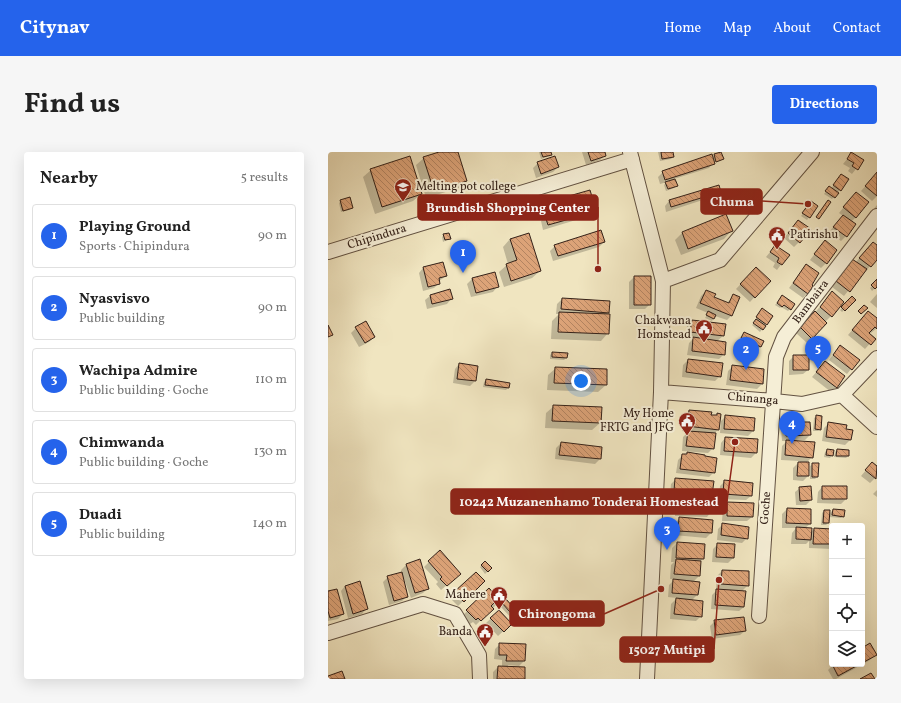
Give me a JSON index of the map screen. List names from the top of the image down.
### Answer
{
  "streets": {
    "street": [
      "Chipindura",
      "Bambaira",
      "Chinanga",
      "Goche"
    ]
  },
  "crossings": [
    ["Bambaira", "Chinanga"],
    ["Bambaira", "Goche"],
    ["Chinanga", "Goche"]
  ],
  "places": {
    "school or university": ["Melting pot college"],
    "other": [
      "Chuma",
      "Brundish Shopping Center",
      "10242 Muzanenhamo Tonderai Homestead",
      "15027 Mutipi",
      "Chirongoma"
    ],
    "public building": [
      "Patirishu",
      "Chakwana Homstead",
      "My Home FRTG and JFG",
      "Mahere",
      "Banda"
    ]
  },
  "page": {
    "header": "Citynav",
    "nav": [
      "Home",
      "Map",
      "About",
      "Contact"
    ],
    "title": "Find us",
    "buttons": "Directions",
    "heading": ["Nearby", "5 results"],
    "list": [
      {
        "mark": "1",
        "name": "Playing Ground",
        "note": "Sports · Chipindura",
        "value": "90 m"
      },
      {
        "mark": "2",
        "name": "Nyasvisvo",
        "note": "Public building",
        "value": "90 m"
      },
      {
        "mark": "3",
        "name": "Wachipa Admire",
        "note": "Public building · Goche",
        "value": "110 m"
      },
      {
        "mark": "4",
        "name": "Chimwanda",
        "note": "Public building · Goche",
        "value": "130 m"
      },
      {
        "mark": "5",
        "name": "Duadi",
        "note": "Public building",
        "value": "140 m"
      }
    ],
    "pins": [
      "1",
      "5",
      "2",
      "4",
      "3"
    ],
    "map_buttons": ["+", "−"]
  }
}
